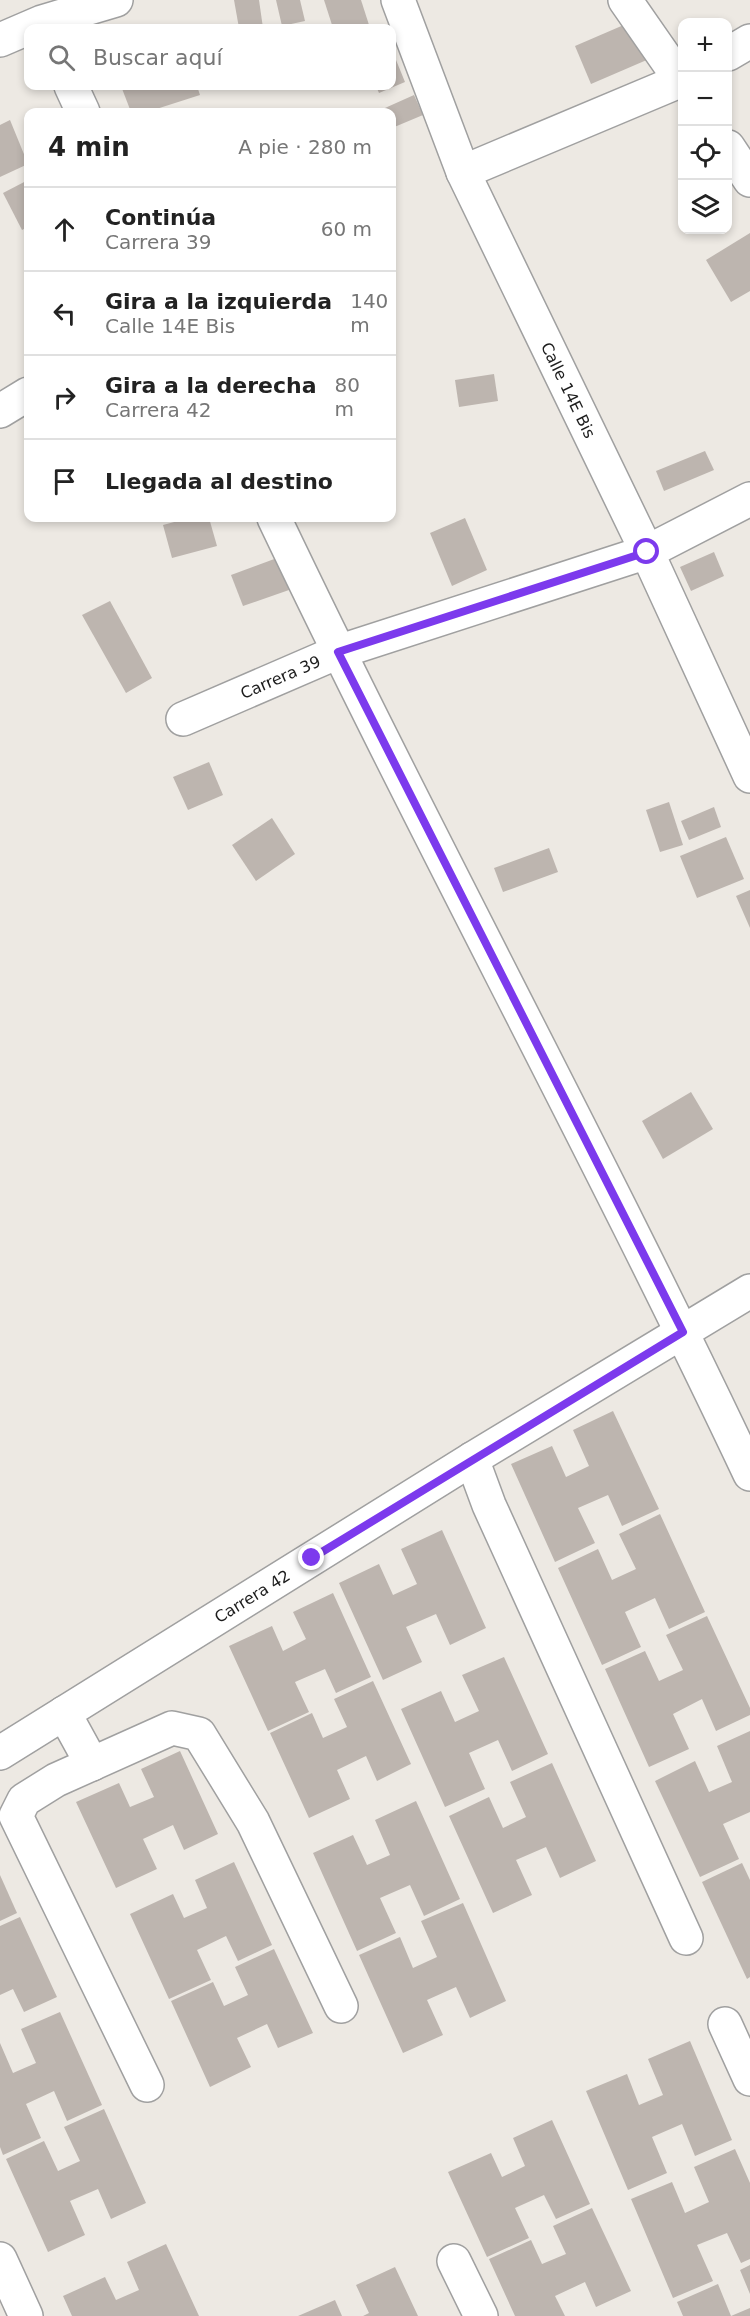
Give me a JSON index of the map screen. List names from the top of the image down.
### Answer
{
  "streets": {
    "street": ["Calle 14E Bis", "Carrera 39", "Carrera 42"]
  },
  "crossings": [
    ["Calle 14E Bis", "Carrera 39"]
  ],
  "page": {
    "map_buttons": ["+", "−"],
    "search": "Buscar aquí",
    "heading": ["4 min", "A pie · 280 m"],
    "list": [
      ["Continúa", "Carrera 39", "60 m"],
      ["Gira a la izquierda", "Calle 14E Bis", "140 m"],
      ["Gira a la derecha", "Carrera 42", "80 m"],
      "Llegada al destino"
    ]
  }
}
